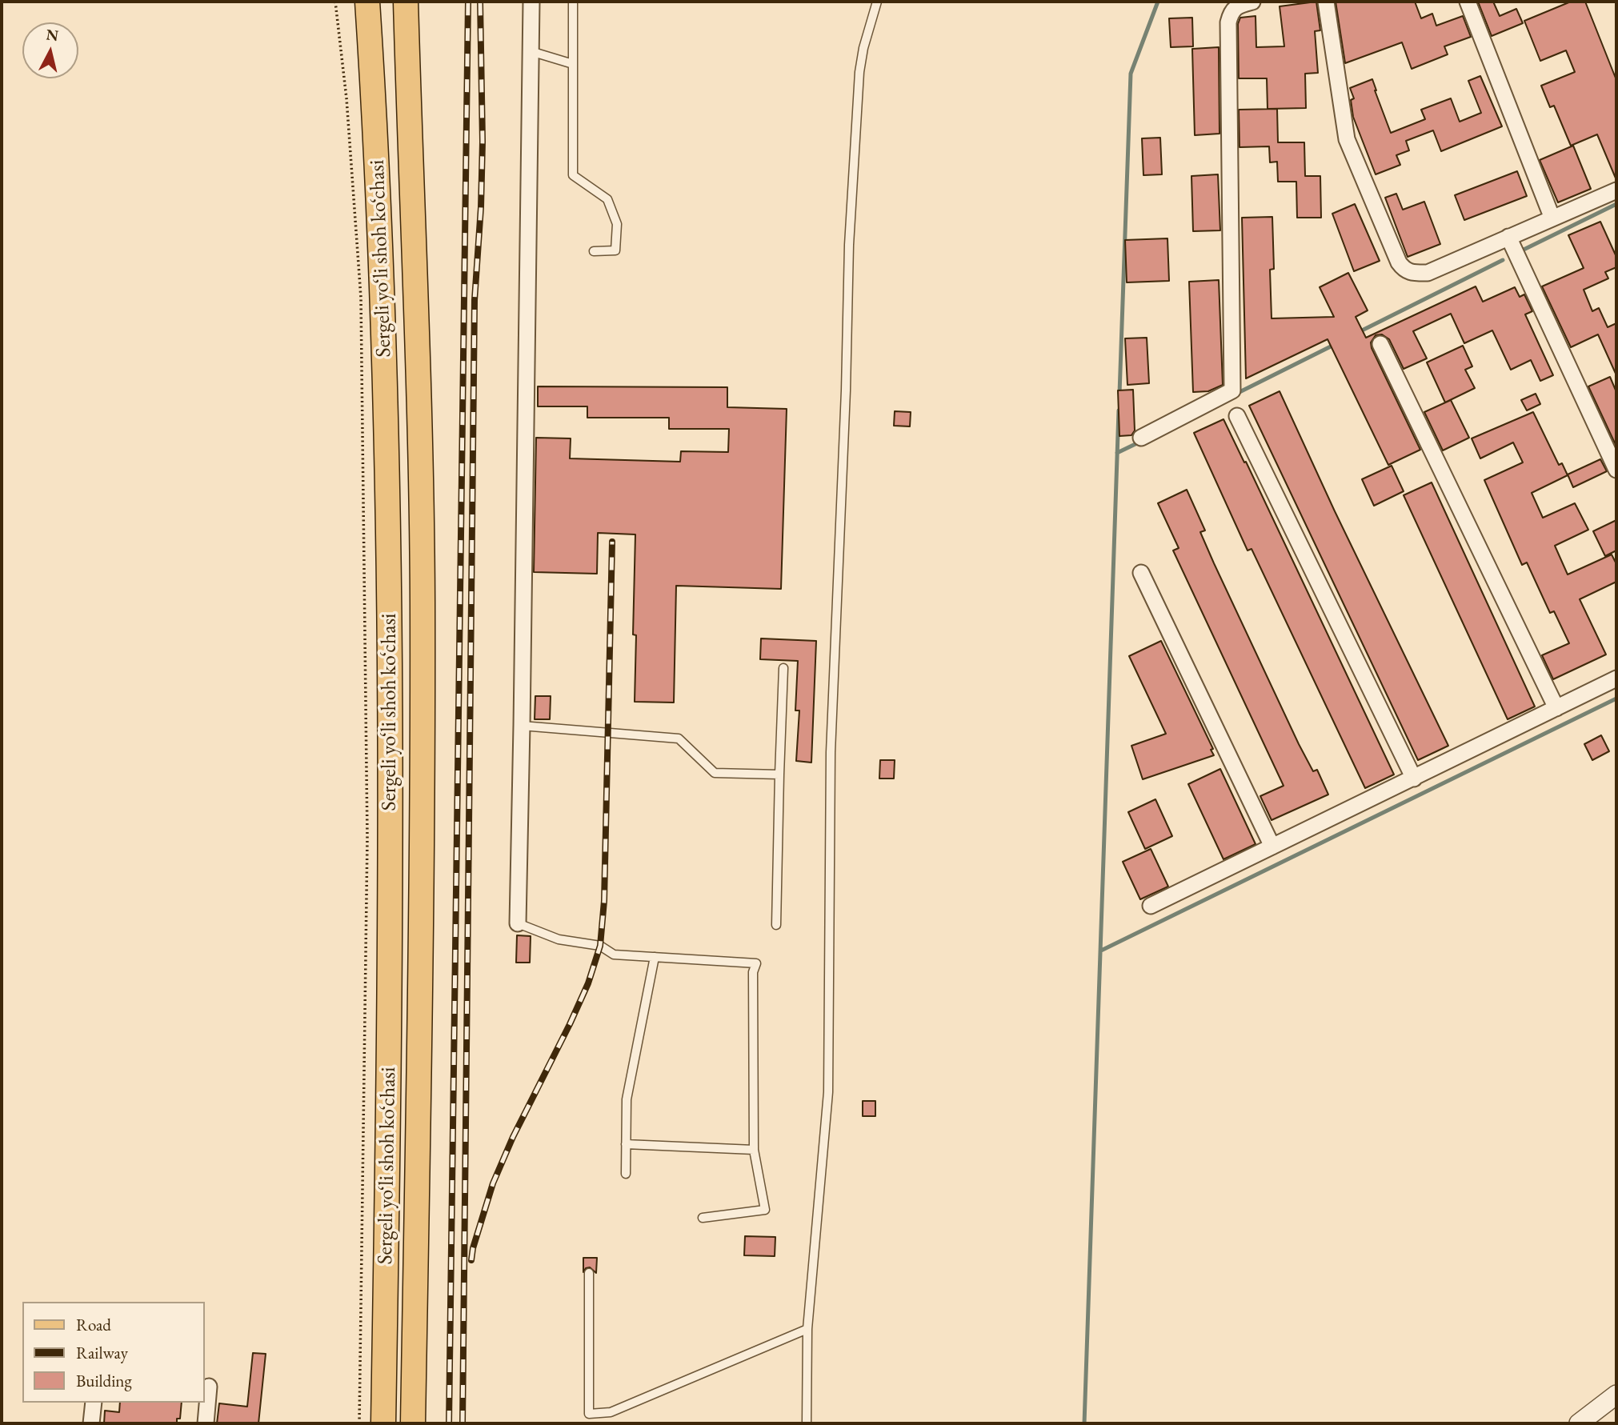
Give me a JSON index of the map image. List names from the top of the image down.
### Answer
{
  "streets": {
    "main road": ["Sergeli yo‘li shoh ko‘chasi"]
  },
  "legend": ["Road", "Railway", "Building"],
  "north": "top"
}
